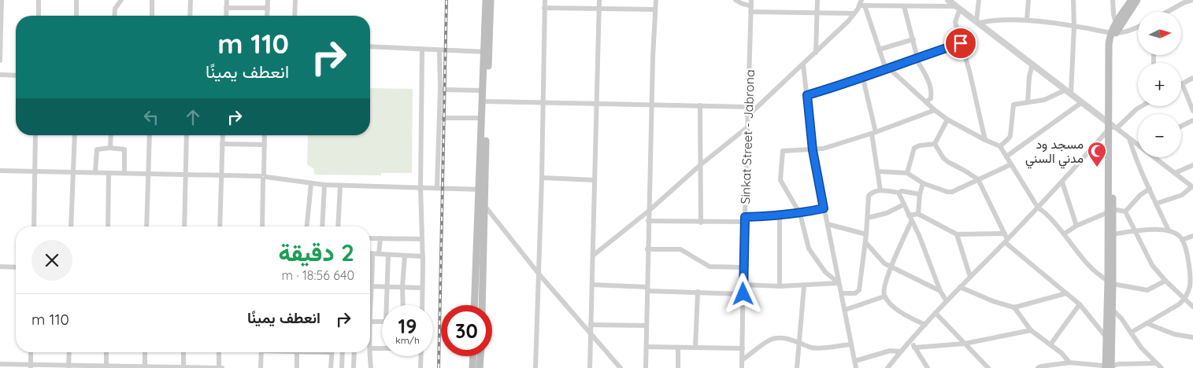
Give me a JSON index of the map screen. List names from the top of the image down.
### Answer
{
  "streets": {
    "street": ["Sinkat Street - Jabrona"]
  },
  "places": {
    "mosque": ["مسجد ود مدني السني"]
  },
  "north": "right",
  "page": {
    "map_buttons": ["+", "−"],
    "turn": ["110 m", "انعطف يمينًا"],
    "heading": ["2 دقيقة", "640 m · 18:56"],
    "list": [
      {
        "name": "انعطف يمينًا",
        "value": "110 m"
      }
    ],
    "speed": "19 km/h",
    "limit": "30"
  }
}
